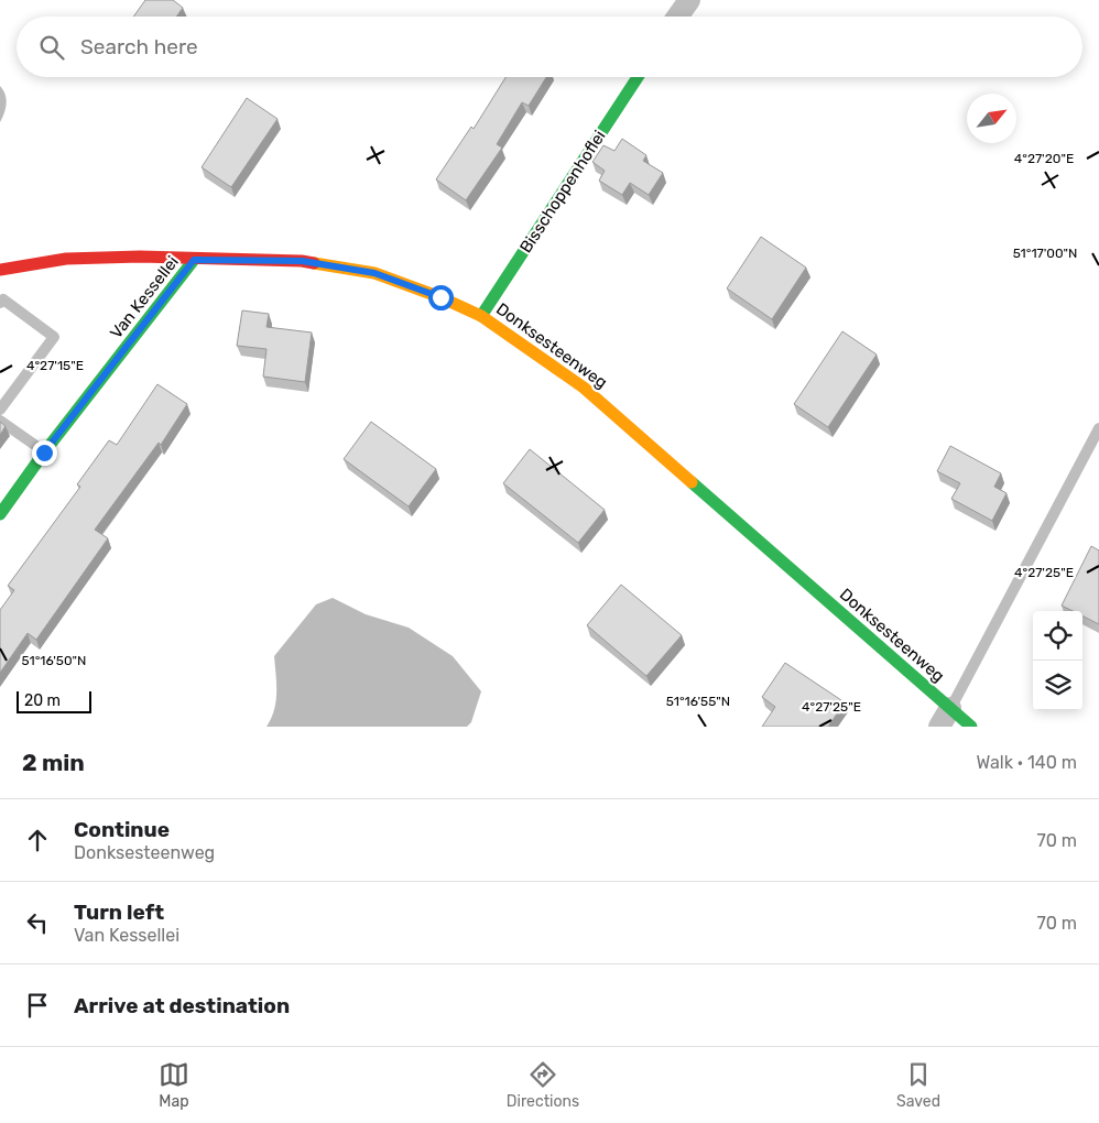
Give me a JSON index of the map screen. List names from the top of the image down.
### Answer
{
  "streets": {
    "street": ["Bisschoppenhoflei", "Van Kessellei", "Donksesteenweg"]
  },
  "crossings": [
    ["Bisschoppenhoflei", "Donksesteenweg"],
    ["Van Kessellei", "Donksesteenweg"]
  ],
  "scale_bar": "20 m",
  "north": "top right",
  "page": {
    "search": "Search here",
    "scale": "20 m",
    "heading": ["2 min", "Walk · 140 m"],
    "list": [
      ["Continue", "Donksesteenweg", "70 m"],
      ["Turn left", "Van Kessellei", "70 m"],
      "Arrive at destination"
    ],
    "nav": ["Map", "Directions", "Saved"]
  },
  "coordinates": [
    "4°27'20\"E",
    "51°17'00\"N",
    "4°27'15\"E",
    "4°27'25\"E",
    "51°16'50\"N",
    "51°16'55\"N"
  ]
}
